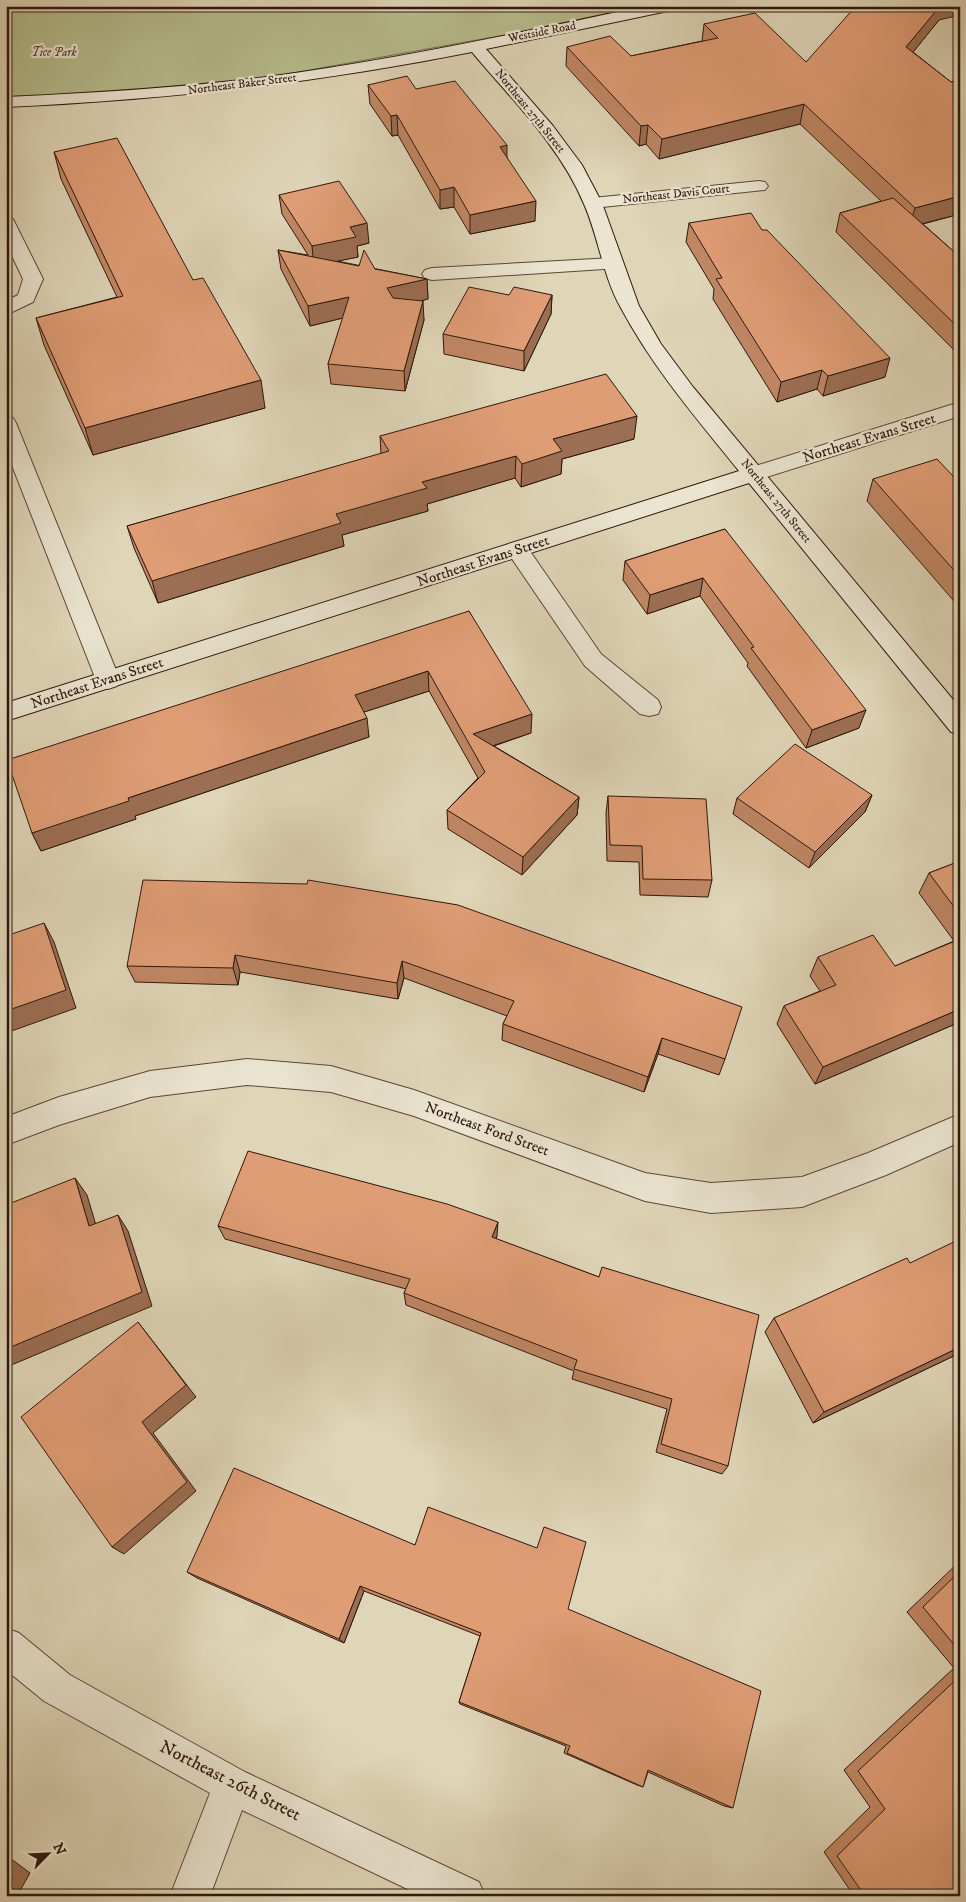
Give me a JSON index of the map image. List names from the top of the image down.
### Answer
{
  "streets": {
    "street": [
      "Westside Road",
      "Northeast Baker Street",
      "Northeast 27th Street",
      "Northeast Davis Court",
      "Northeast Evans Street",
      "Northeast Ford Street",
      "Northeast 26th Street"
    ]
  },
  "crossings": [
    ["Westside Road", "Northeast Baker Street"],
    ["Westside Road", "Northeast 27th Street"],
    ["Northeast Baker Street", "Northeast 27th Street"],
    ["Northeast 27th Street", "Northeast Davis Court"],
    ["Northeast 27th Street", "Northeast Evans Street"]
  ],
  "parks": ["Tice Park"],
  "north": "top right"
}
